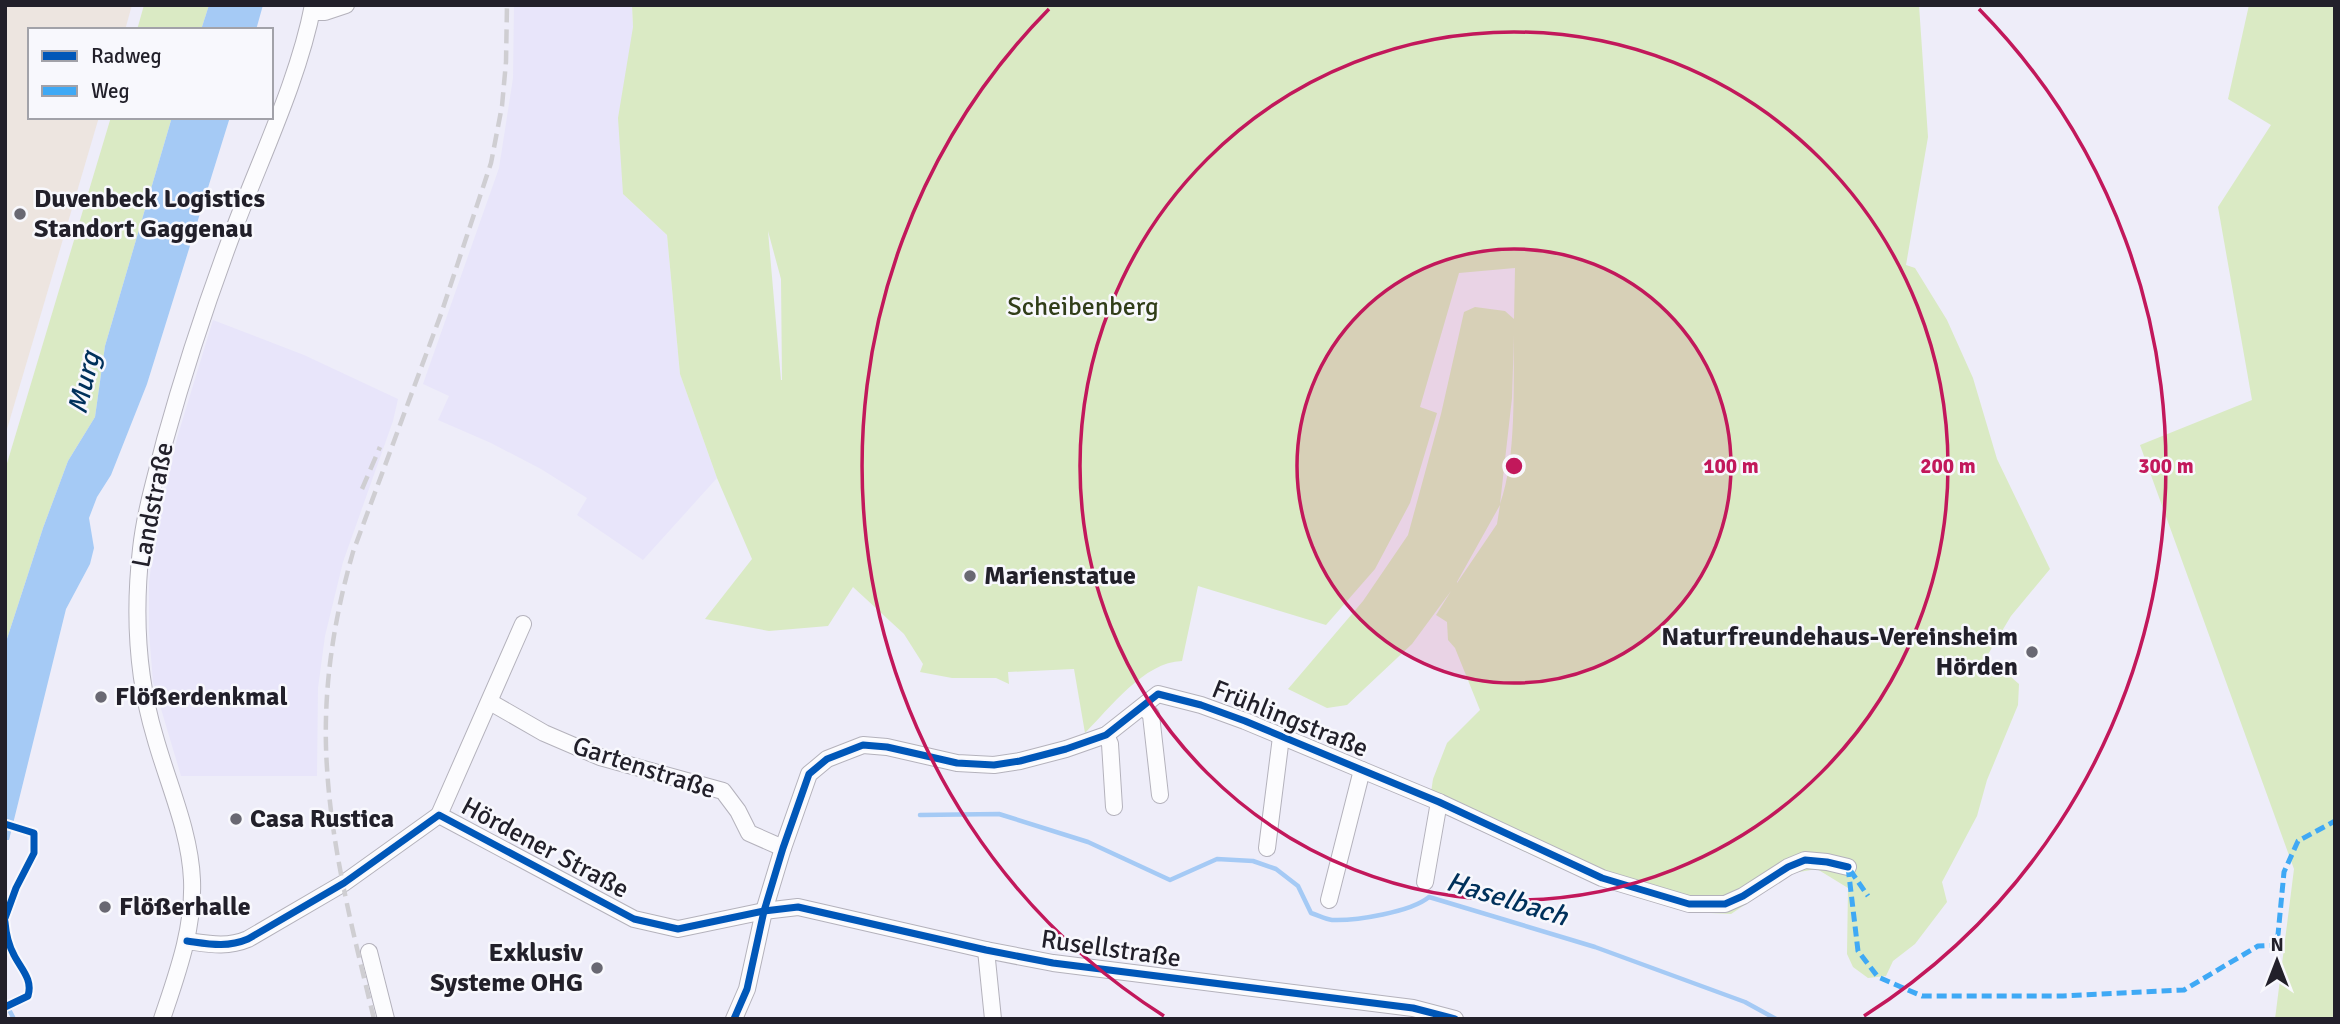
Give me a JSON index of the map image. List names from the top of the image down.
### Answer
{
  "streets": {
    "street": [
      "Landstraße",
      "Frühlingstraße",
      "Gartenstraße",
      "Hördener Straße",
      "Rusellstraße"
    ]
  },
  "crossings": [
    ["Landstraße", "Hördener Straße"],
    ["Frühlingstraße", "Gartenstraße"],
    ["Frühlingstraße", "Hördener Straße"],
    ["Frühlingstraße", "Rusellstraße"],
    ["Hördener Straße", "Rusellstraße"]
  ],
  "water": ["Murg", "Haselbach"],
  "parks": ["Scheibenberg"],
  "places": [
    "Duvenbeck Logistics Standort Gaggenau",
    "Marienstatue",
    "Naturfreundehaus-Vereinsheim Hörden",
    "Flößerdenkmal",
    "Casa Rustica",
    "Flößerhalle",
    "Exklusiv Systeme OHG"
  ],
  "legend": ["Radweg", "Weg"],
  "north": "top",
  "rings": ["100 m", "200 m", "300 m"]
}
